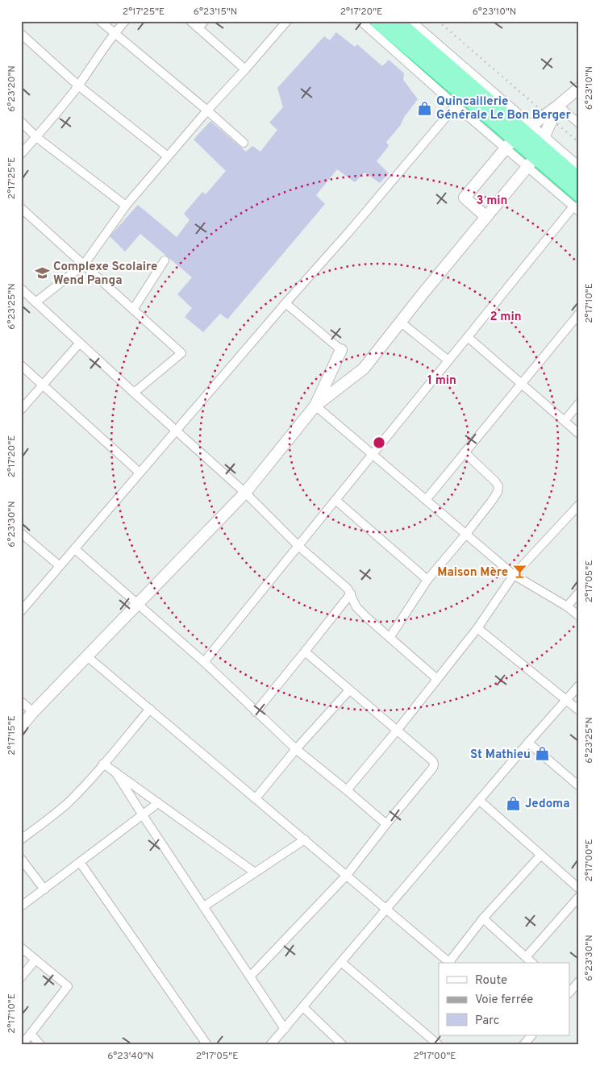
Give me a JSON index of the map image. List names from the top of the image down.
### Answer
{
  "places": {
    "shop": ["Quincaillerie Générale Le Bon Berger", "St Mathieu", "Jedoma"],
    "school or university": ["Complexe Scolaire Wend Panga"],
    "bar": ["Maison Mère"]
  },
  "legend": ["Route", "Voie ferrée", "Parc"],
  "coordinates": [
    "2°17'25\"E",
    "6°23'15\"N",
    "2°17'20\"E",
    "6°23'10\"N",
    "6°23'20\"N",
    "2°17'10\"E",
    "6°23'25\"N",
    "6°23'30\"N",
    "2°17'05\"E",
    "2°17'15\"E",
    "2°17'00\"E",
    "6°23'40\"N"
  ],
  "rings": ["3 min", "2 min", "1 min"]
}
